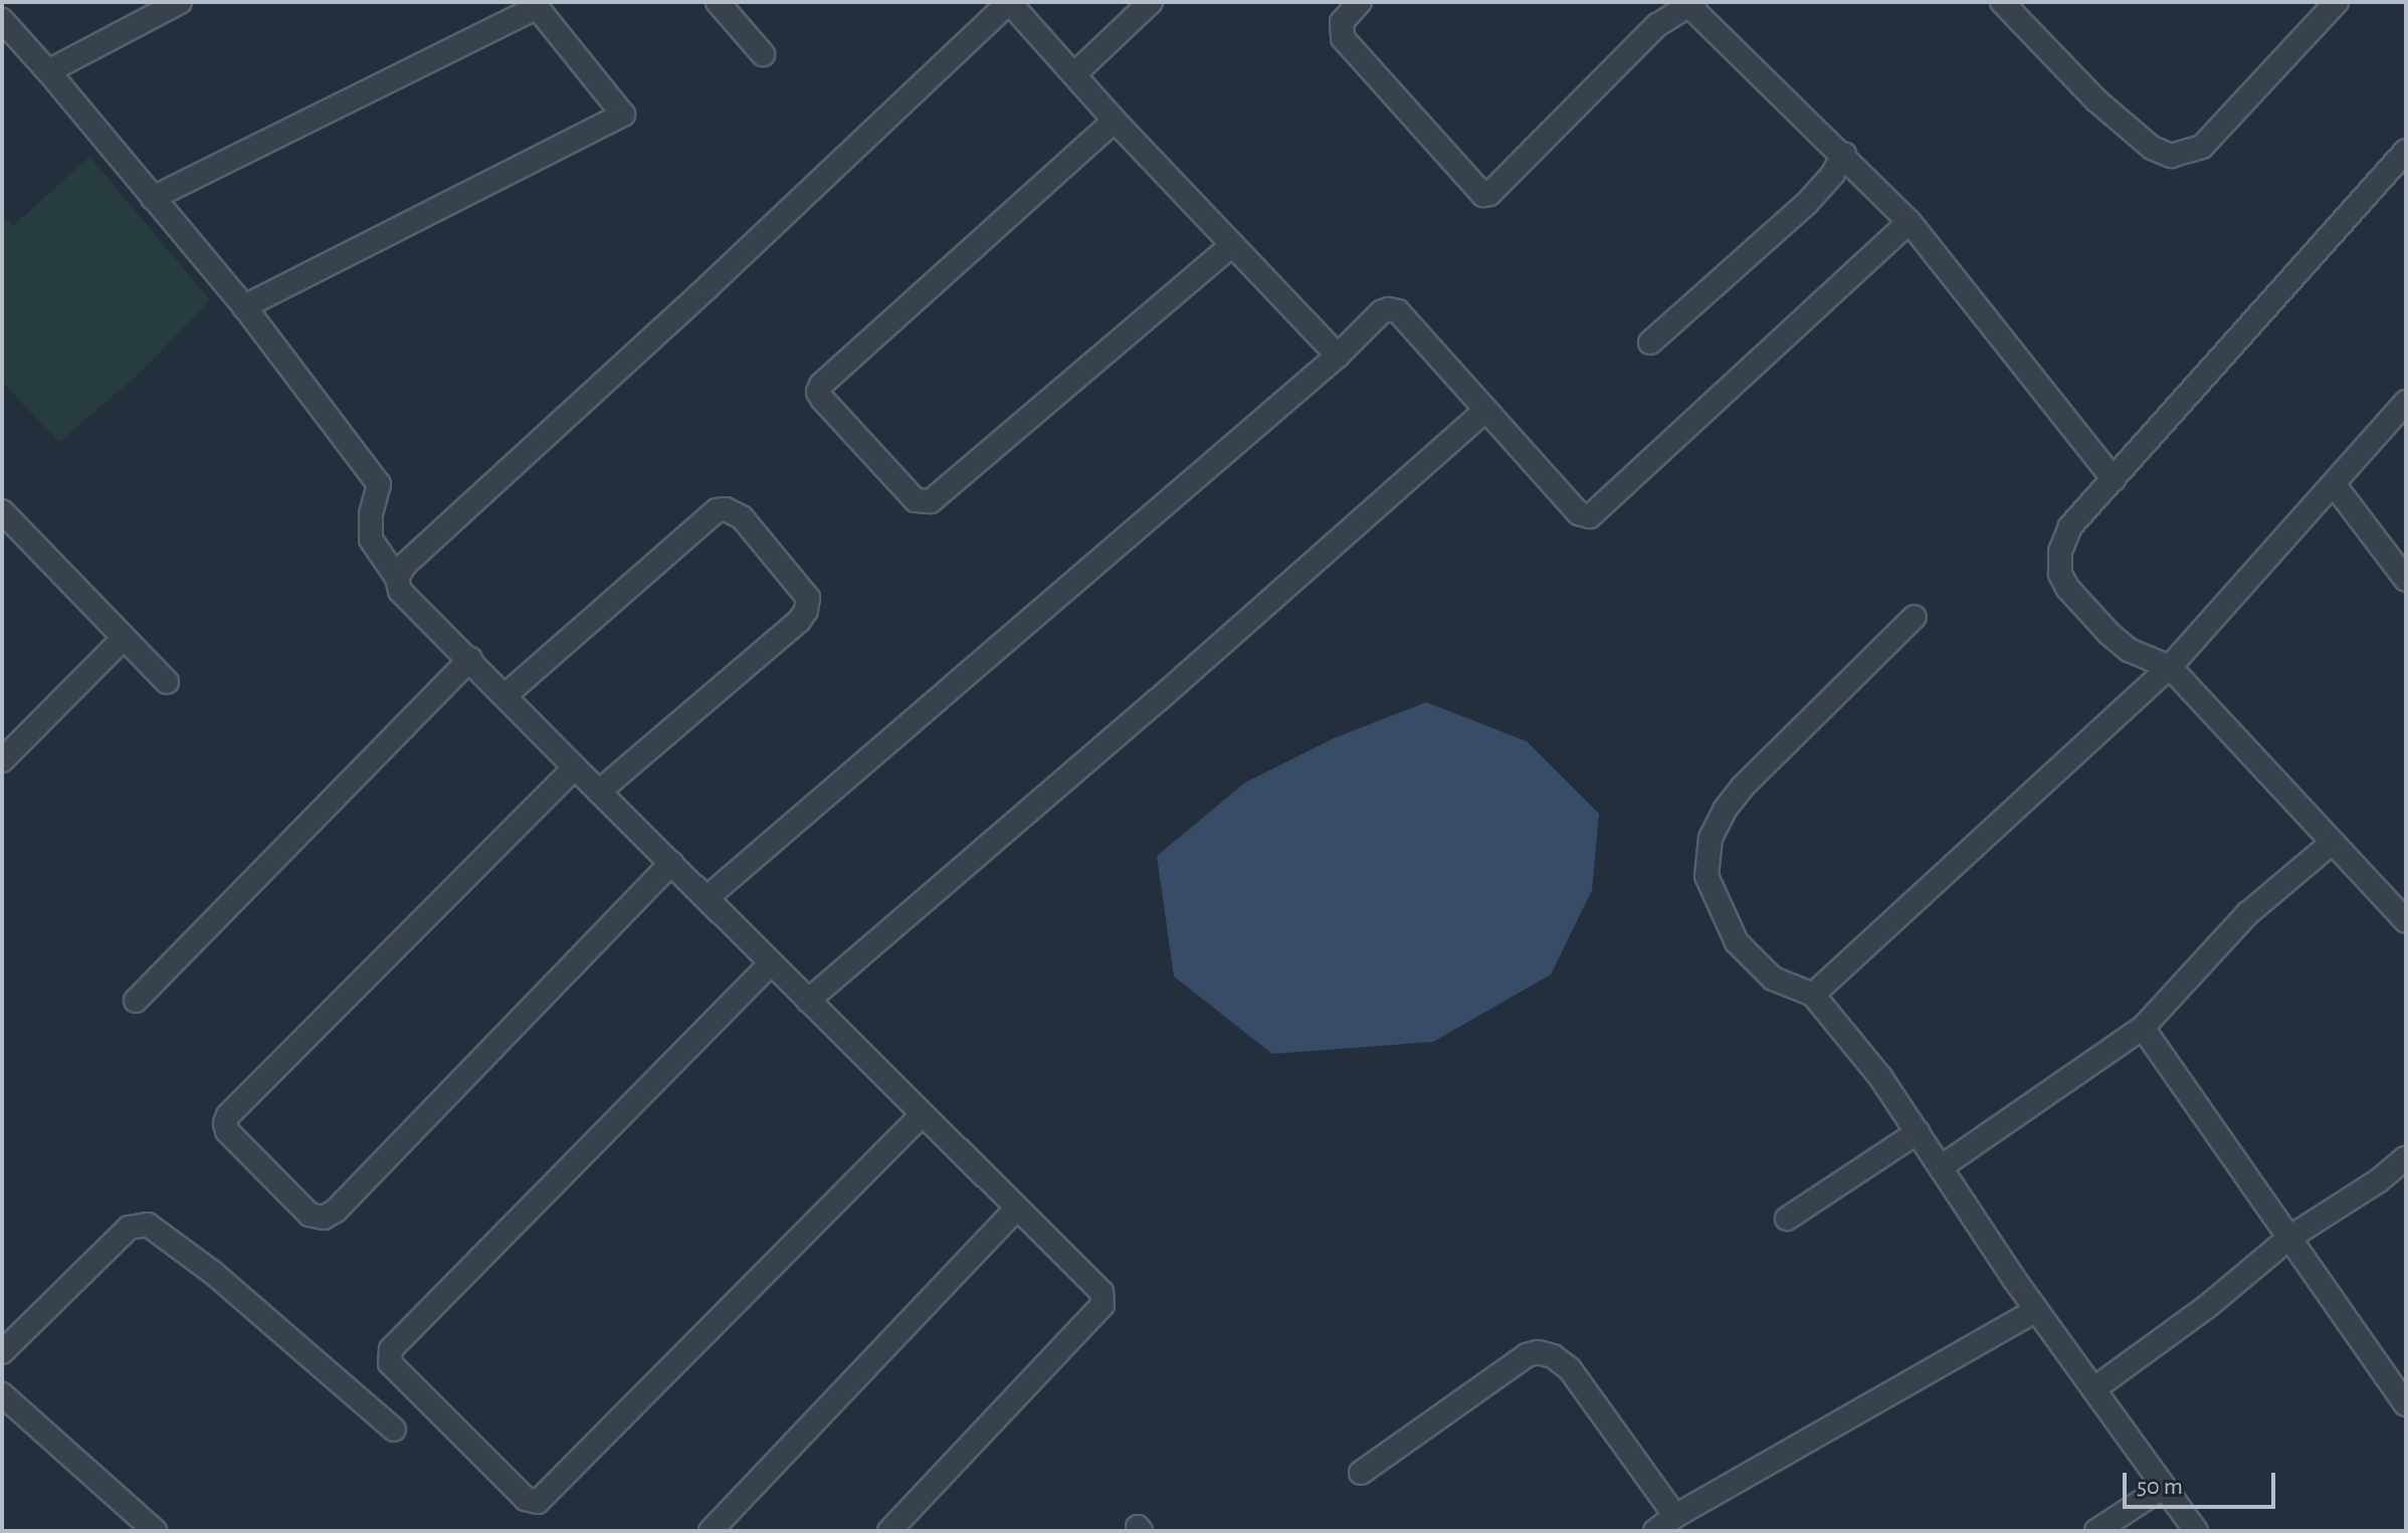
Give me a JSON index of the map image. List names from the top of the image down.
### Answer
{
  "scale_bar": "50 m"
}
